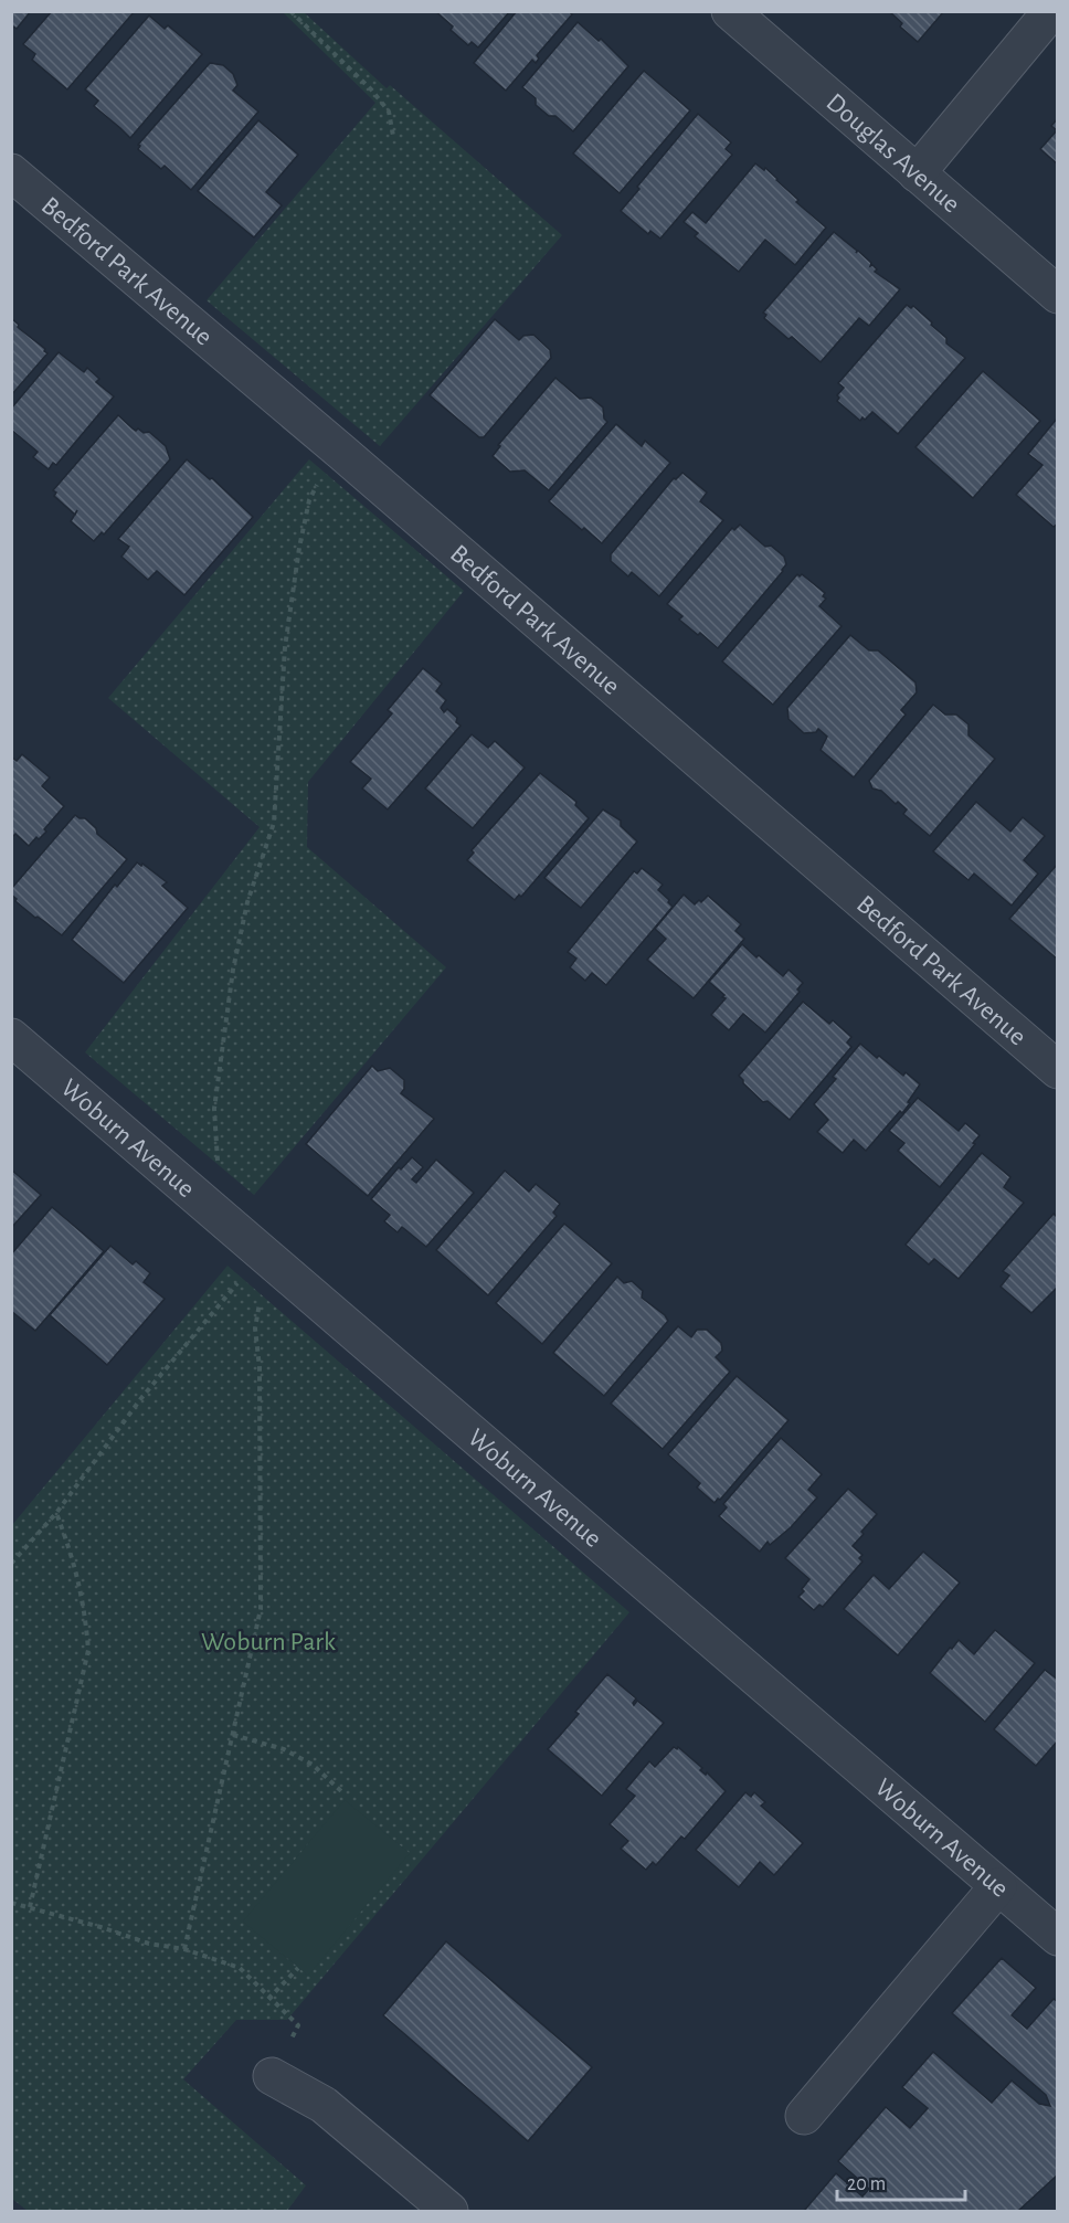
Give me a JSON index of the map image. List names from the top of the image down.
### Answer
{
  "streets": {
    "street": ["Douglas Avenue", "Bedford Park Avenue", "Woburn Avenue"]
  },
  "parks": ["Woburn Park"],
  "scale_bar": "20 m"
}
